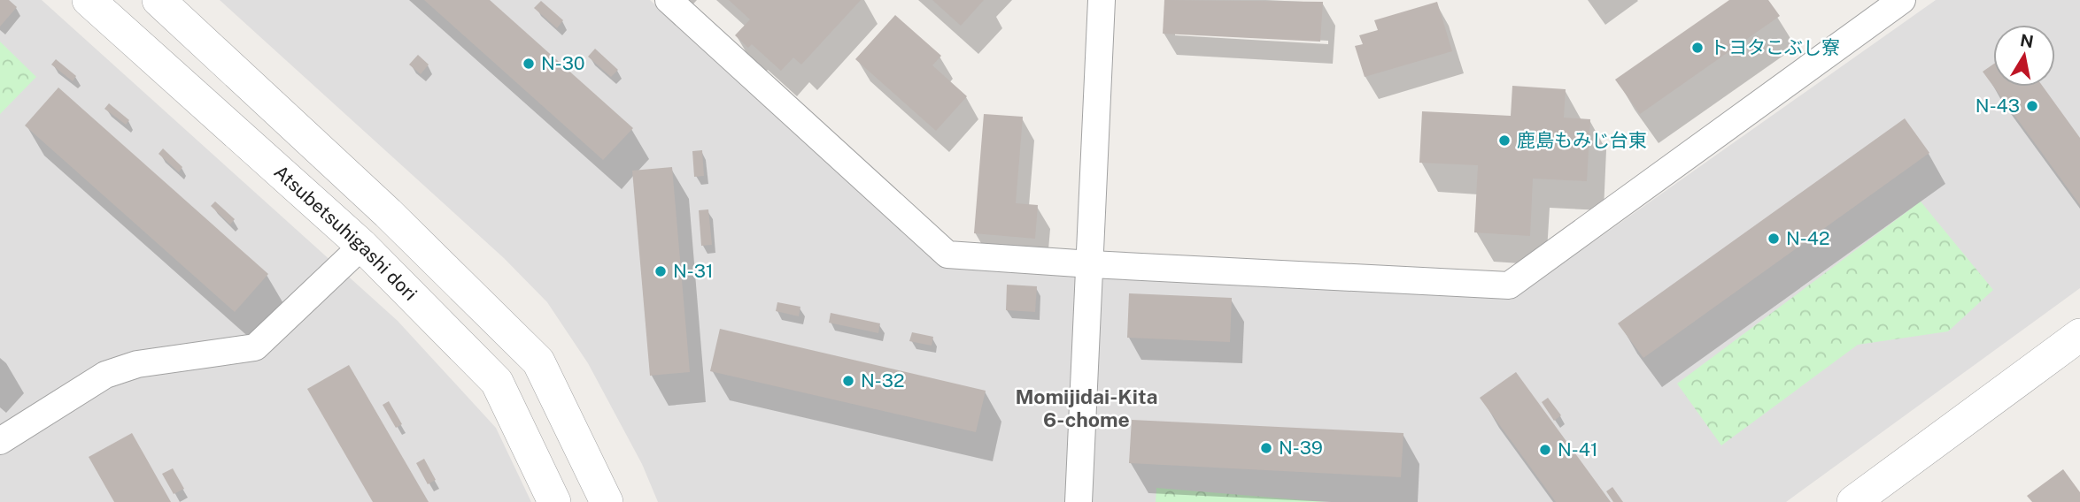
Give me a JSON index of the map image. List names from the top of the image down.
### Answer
{
  "streets": {
    "street": ["Atsubetsuhigashi dori"]
  },
  "districts": ["Momijidai-Kita 6-chome"],
  "places": [
    "トヨタこぶし寮",
    "N-30",
    "N-43",
    "鹿島もみじ台東",
    "N-42",
    "N-31",
    "N-32",
    "N-39",
    "N-41"
  ],
  "north": "top"
}
